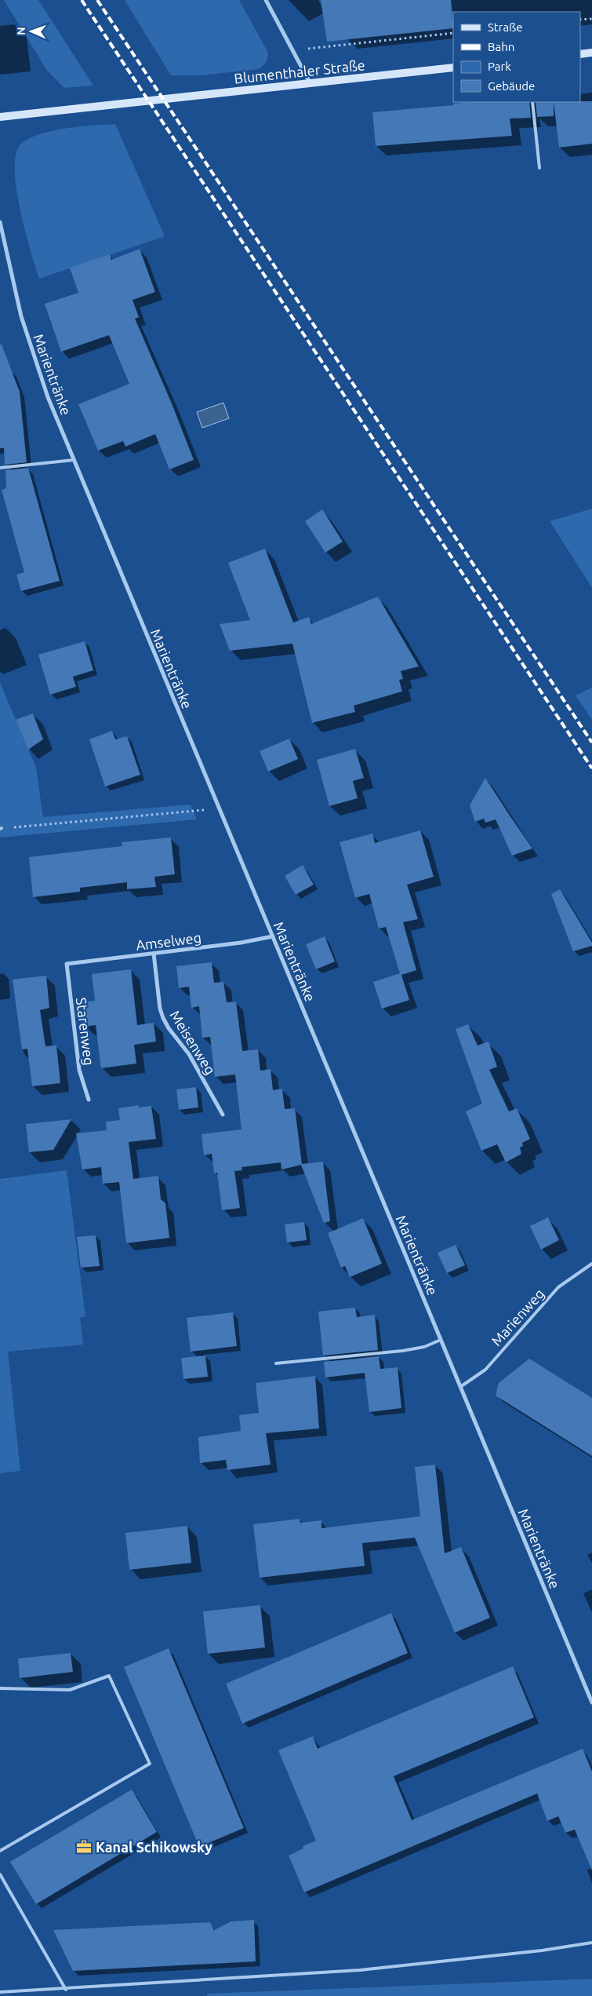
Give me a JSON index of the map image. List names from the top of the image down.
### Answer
{
  "streets": {
    "street": [
      "Blumenthaler Straße",
      "Marientränke",
      "Amselweg",
      "Starenweg",
      "Meisenweg"
    ],
    "lane": ["Marienweg"]
  },
  "crossings": [
    ["Marientränke", "Amselweg"],
    ["Marientränke", "Marienweg"],
    ["Amselweg", "Starenweg"],
    ["Amselweg", "Meisenweg"]
  ],
  "places": {
    "office": ["Kanal Schikowsky"]
  },
  "legend": [
    "Straße",
    "Bahn",
    "Park",
    "Gebäude"
  ],
  "north": "left"
}
